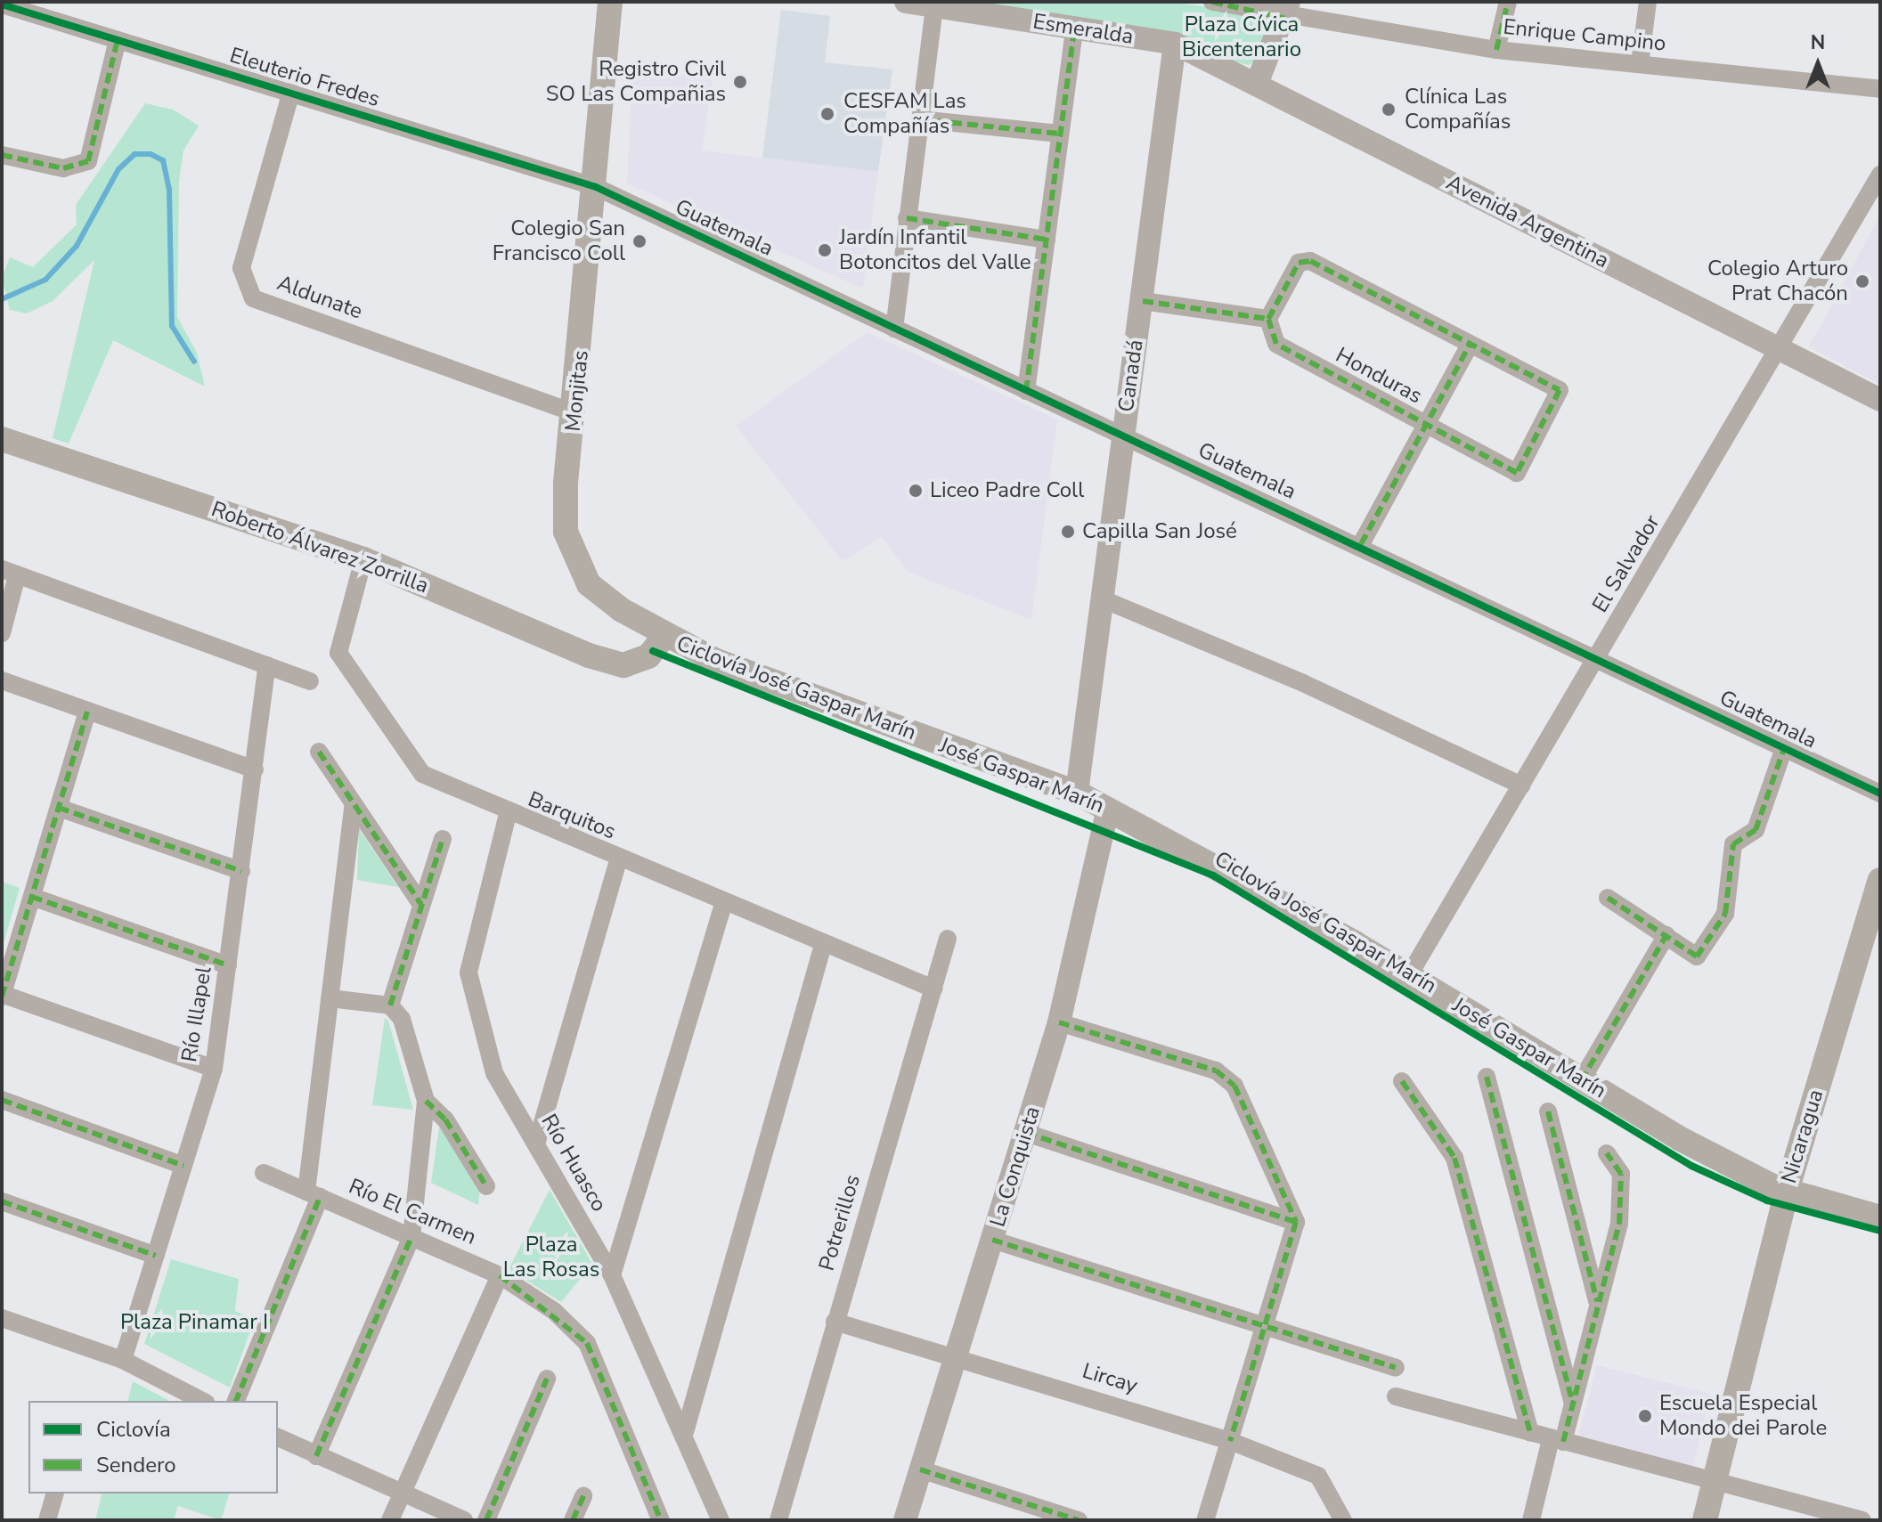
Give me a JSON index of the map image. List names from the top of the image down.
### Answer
{
  "streets": {
    "main road": [
      "Monjitas",
      "Roberto Álvarez Zorrilla",
      "José Gaspar Marín",
      "Nicaragua"
    ],
    "street": [
      "Esmeralda",
      "Enrique Campino",
      "Eleuterio Fredes",
      "Avenida Argentina",
      "Guatemala",
      "Aldunate",
      "Canadá",
      "Honduras",
      "El Salvador",
      "Barquitos",
      "Río Illapel",
      "Río Huasco",
      "La Conquista",
      "Río El Carmen",
      "Potrerillos",
      "Lircay"
    ],
    "cycle path": ["Ciclovía José Gaspar Marín"]
  },
  "crossings": [
    ["Esmeralda", "Avenida Argentina"],
    ["Esmeralda", "Canadá"],
    ["Eleuterio Fredes", "Guatemala"],
    ["Eleuterio Fredes", "Aldunate"],
    ["Eleuterio Fredes", "Monjitas"],
    ["Avenida Argentina", "Canadá"],
    ["Avenida Argentina", "El Salvador"],
    ["Guatemala", "Canadá"],
    ["Guatemala", "Monjitas"],
    ["Guatemala", "El Salvador"],
    ["Aldunate", "Monjitas"],
    ["Canadá", "José Gaspar Marín"],
    ["Monjitas", "Roberto Álvarez Zorrilla"],
    ["Monjitas", "José Gaspar Marín"],
    ["Roberto Álvarez Zorrilla", "Barquitos"],
    ["El Salvador", "José Gaspar Marín"],
    ["José Gaspar Marín", "Nicaragua"],
    ["José Gaspar Marín", "La Conquista"],
    ["Barquitos", "Río Huasco"],
    ["Barquitos", "Potrerillos"],
    ["La Conquista", "Lircay"],
    ["Potrerillos", "Lircay"]
  ],
  "parks": ["Plaza Cívica Bicentenario", "Plaza Las Rosas", "Plaza Pinamar I"],
  "places": [
    "Registro Civil SO Las Compañias",
    "Clínica Las Compañías",
    "CESFAM Las Compañías",
    "Colegio San Francisco Coll",
    "Jardín Infantil Botoncitos del Valle",
    "Colegio Arturo Prat Chacón",
    "Liceo Padre Coll",
    "Capilla San José",
    "Escuela Especial Mondo dei Parole"
  ],
  "legend": ["Ciclovía", "Sendero"],
  "north": "top"
}
